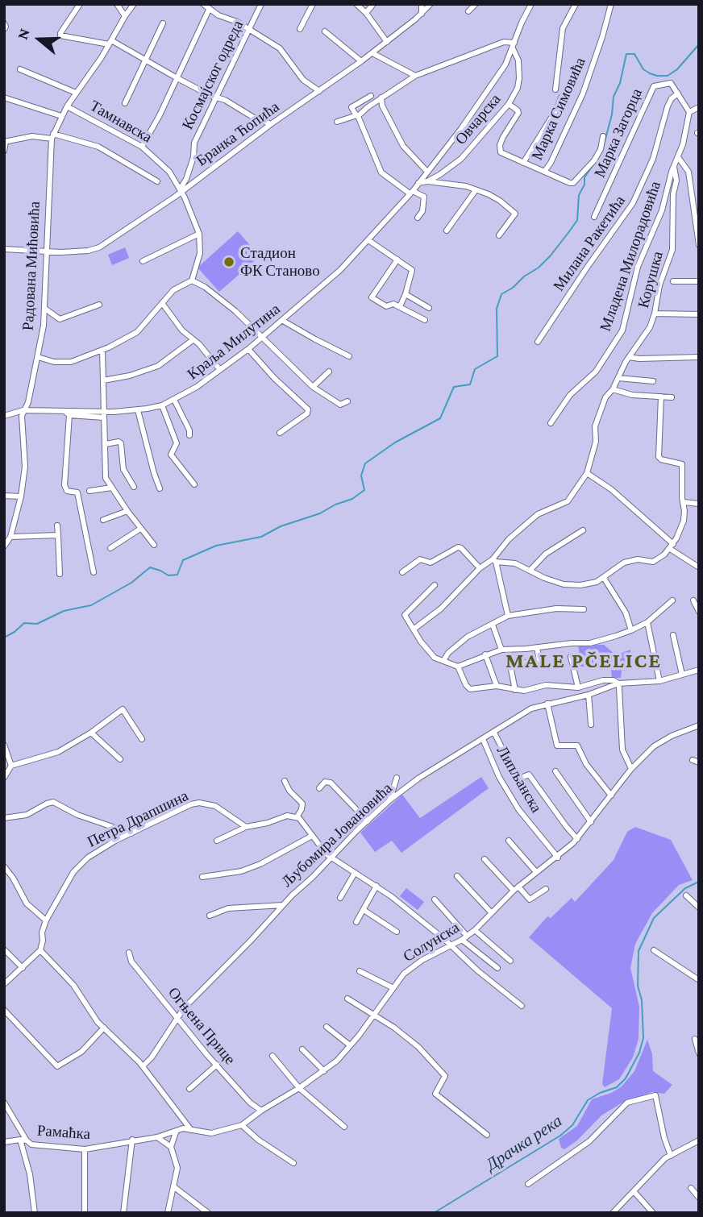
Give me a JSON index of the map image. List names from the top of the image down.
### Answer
{
  "streets": {
    "street": [
      "Космајског одреда",
      "Марка Симовића",
      "Овчарска",
      "Тамнавска",
      "Марка Загорца",
      "Бранка Ћопића",
      "Милана Ракетића",
      "Младена Милорадовића",
      "Радована Мићовића",
      "Корушка",
      "Краља Милутина",
      "Липљанска",
      "Петра Драпшина",
      "Љубомира Јовановића",
      "Солунска",
      "Огњена Прице",
      "Рамаћка"
    ]
  },
  "crossings": [
    ["Космајског одреда", "Тамнавска"],
    ["Космајског одреда", "Бранка Ћопића"],
    ["Овчарска", "Краља Милутина"],
    ["Тамнавска", "Бранка Ћопића"],
    ["Тамнавска", "Радована Мићовића"],
    ["Марка Загорца", "Милана Ракетића"],
    ["Бранка Ћопића", "Радована Мићовића"],
    ["Младена Милорадовића", "Корушка"],
    ["Радована Мићовића", "Краља Милутина"],
    ["Липљанска", "Љубомира Јовановића"],
    ["Липљанска", "Солунска"],
    ["Љубомира Јовановића", "Огњена Прице"],
    ["Солунска", "Огњена Прице"],
    ["Солунска", "Рамаћка"]
  ],
  "districts": ["MALE PČELICE"],
  "water": ["Драчка река"],
  "places": ["Стадион ФК Станово"],
  "north": "left"
}
